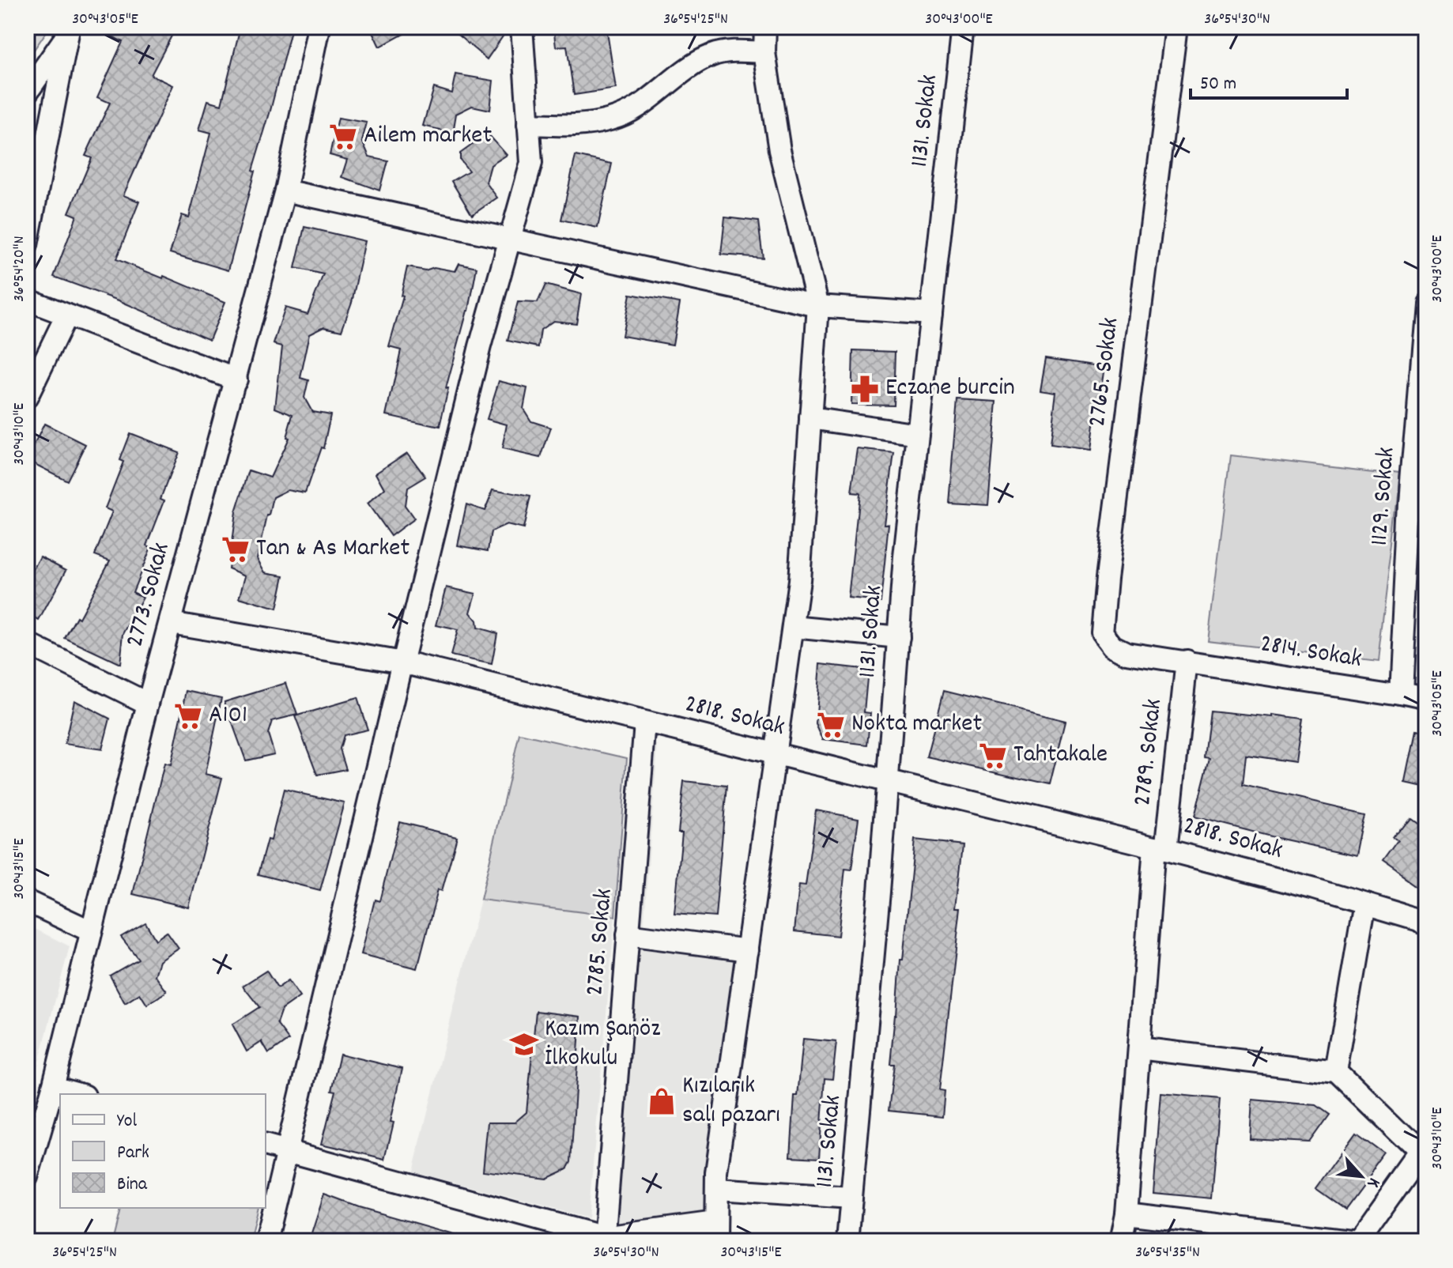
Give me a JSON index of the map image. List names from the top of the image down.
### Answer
{
  "streets": {
    "street": [
      "1131. Sokak",
      "2765. Sokak",
      "1129. Sokak",
      "2773. Sokak",
      "2814. Sokak",
      "2818. Sokak",
      "2789. Sokak",
      "2785. Sokak"
    ]
  },
  "crossings": [
    ["1131. Sokak", "2818. Sokak"],
    ["2765. Sokak", "2814. Sokak"],
    ["2765. Sokak", "2789. Sokak"],
    ["1129. Sokak", "2814. Sokak"],
    ["2773. Sokak", "2818. Sokak"],
    ["2814. Sokak", "2789. Sokak"],
    ["2818. Sokak", "2789. Sokak"],
    ["2818. Sokak", "2785. Sokak"]
  ],
  "places": {
    "supermarket": [
      "Ailem market",
      "Tan & As Market",
      "A101",
      "Nokta market",
      "Tahtakale"
    ],
    "pharmacy": ["Eczane burcin"],
    "school or university": ["Kazım Şanöz İlkokulu"],
    "shop": ["Kızılarık salı pazarı"]
  },
  "legend": ["Yol", "Park", "Bina"],
  "scale_bar": "50 m",
  "north": "bottom right",
  "coordinates": [
    "30°43'05\"E",
    "36°54'25\"N",
    "30°43'00\"E",
    "36°54'30\"N",
    "36°54'20\"N",
    "30°43'10\"E",
    "30°43'15\"E",
    "36°54'35\"N"
  ]
}
